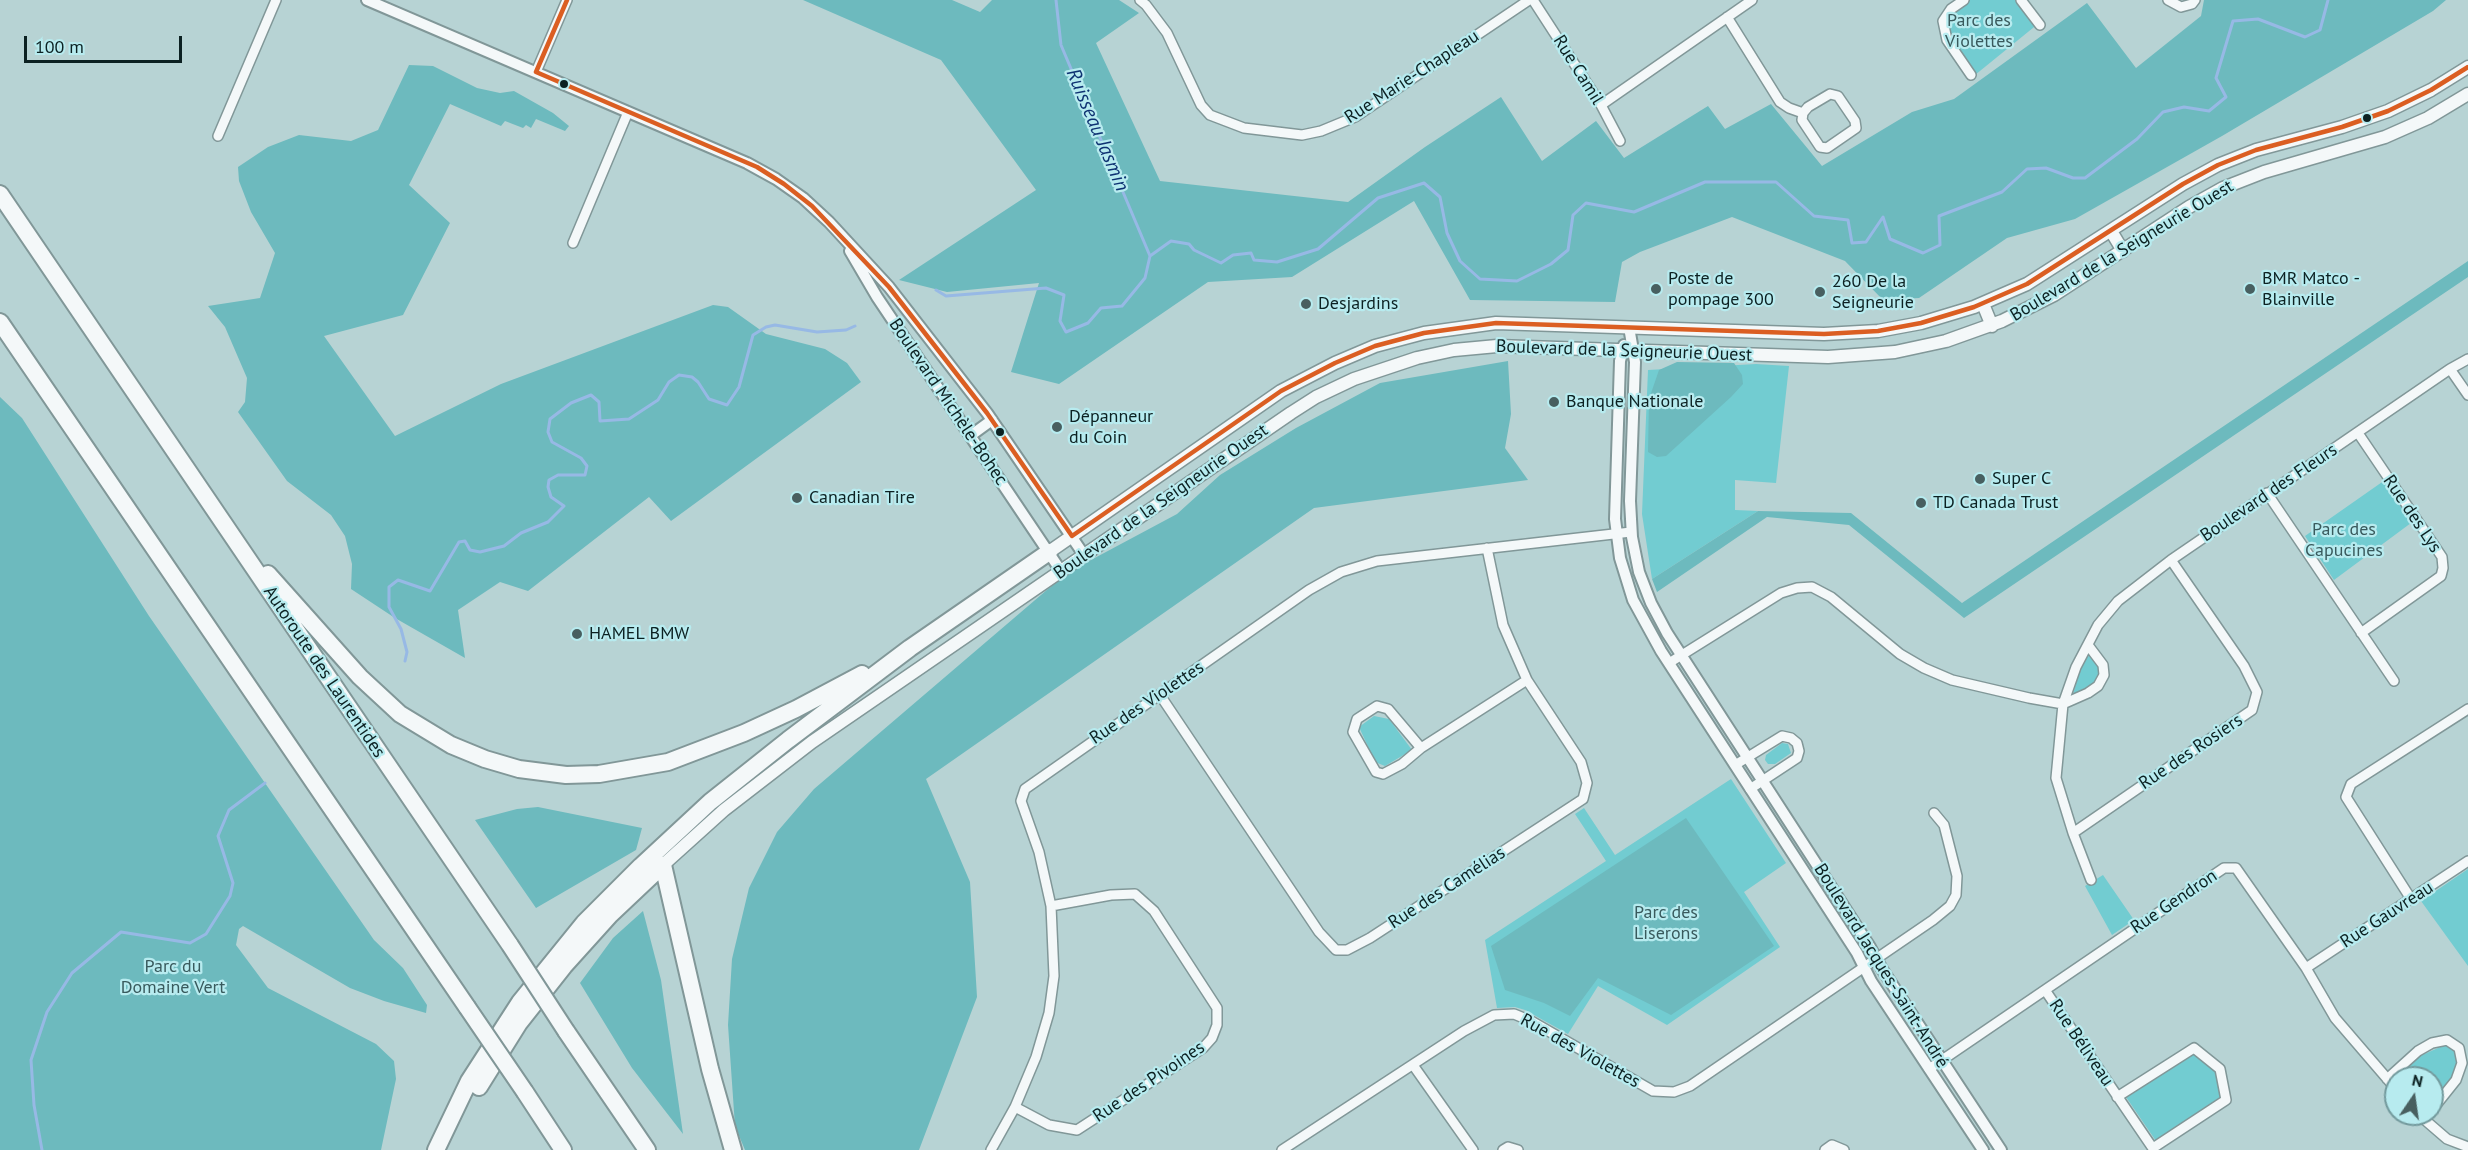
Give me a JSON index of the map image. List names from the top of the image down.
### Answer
{
  "streets": {
    "highway": ["Autoroute des Laurentides"],
    "main road": ["Boulevard de la Seigneurie Ouest"],
    "street": [
      "Rue Camil",
      "Rue Marie-Chapleau",
      "Boulevard Michèle-Bohec",
      "Boulevard des Fleurs",
      "Rue des Lys",
      "Rue des Violettes",
      "Rue des Rosiers",
      "Rue des Camélias",
      "Rue Gendron",
      "Rue Gauvreau",
      "Boulevard Jacques-Saint-André",
      "Rue Béliveau",
      "Rue des Pivoines"
    ]
  },
  "crossings": [
    ["Rue Camil", "Rue Marie-Chapleau"],
    ["Boulevard de la Seigneurie Ouest", "Boulevard Michèle-Bohec"],
    ["Boulevard de la Seigneurie Ouest", "Boulevard Jacques-Saint-André"],
    ["Boulevard des Fleurs", "Rue des Lys"],
    ["Boulevard des Fleurs", "Rue des Rosiers"],
    ["Rue des Violettes", "Rue des Camélias"],
    ["Rue des Violettes", "Boulevard Jacques-Saint-André"],
    ["Rue des Violettes", "Rue des Pivoines"],
    ["Rue Gendron", "Rue Gauvreau"],
    ["Rue Gendron", "Boulevard Jacques-Saint-André"],
    ["Rue Gendron", "Rue Béliveau"]
  ],
  "water": ["Ruisseau Jasmin"],
  "parks": [
    "Parc des Violettes",
    "Parc des Capucines",
    "Parc des Liserons",
    "Parc du Domaine Vert"
  ],
  "places": [
    "Poste de pompage 300",
    "BMR Matco - Blainville",
    "260 De la Seigneurie",
    "Desjardins",
    "Banque Nationale",
    "Dépanneur du Coin",
    "Super C",
    "Canadian Tire",
    "TD Canada Trust",
    "HAMEL BMW"
  ],
  "scale_bar": "100 m",
  "north": "top"
}
